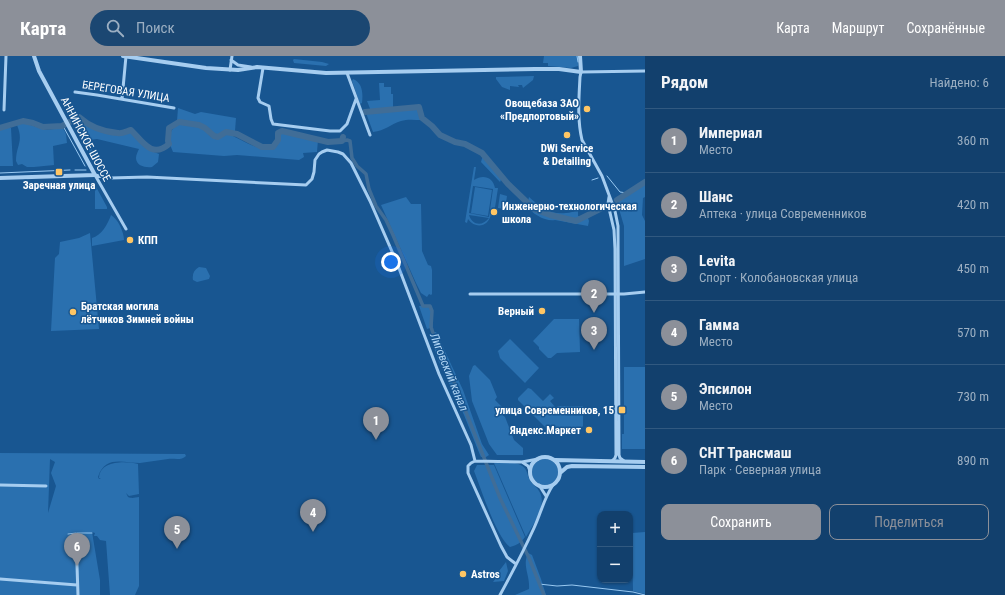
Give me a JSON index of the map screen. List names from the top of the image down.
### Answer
{
  "streets": {
    "street": ["БЕРЕГОВАЯ УЛИЦА", "АННИНСКОЕ ШОССЕ"]
  },
  "water": ["Лиговский канал"],
  "places": {
    "other": [
      "Овощебаза ЗАО «Предпортовый»",
      "DWi Service & Detailing",
      "Инженерно-технологическая школа",
      "КПП",
      "Верный",
      "Братская могила лётчиков Зимней войны",
      "Яндекс.Маркет",
      "Astros"
    ],
    "transit": ["Заречная улица", "улица Современников, 15"]
  },
  "page": {
    "header": "Карта",
    "search": "Поиск",
    "nav": ["Карта", "Маршрут", "Сохранённые"],
    "heading": ["Рядом", "Найдено: 6"],
    "list": [
      {
        "mark": "1",
        "name": "Империал",
        "note": "Место",
        "value": "360 m"
      },
      {
        "mark": "2",
        "name": "Шанс",
        "note": "Аптека · улица Современников",
        "value": "420 m"
      },
      {
        "mark": "3",
        "name": "Levita",
        "note": "Спорт · Колобановская улица",
        "value": "450 m"
      },
      {
        "mark": "4",
        "name": "Гамма",
        "note": "Место",
        "value": "570 m"
      },
      {
        "mark": "5",
        "name": "Эпсилон",
        "note": "Место",
        "value": "730 m"
      },
      {
        "mark": "6",
        "name": "СНТ Трансмаш",
        "note": "Парк · Северная улица",
        "value": "890 m"
      }
    ],
    "pins": [
      "2",
      "3",
      "1",
      "4",
      "5",
      "6"
    ],
    "buttons": ["Сохранить", "Поделиться"],
    "map_buttons": ["+", "−"]
  }
}
